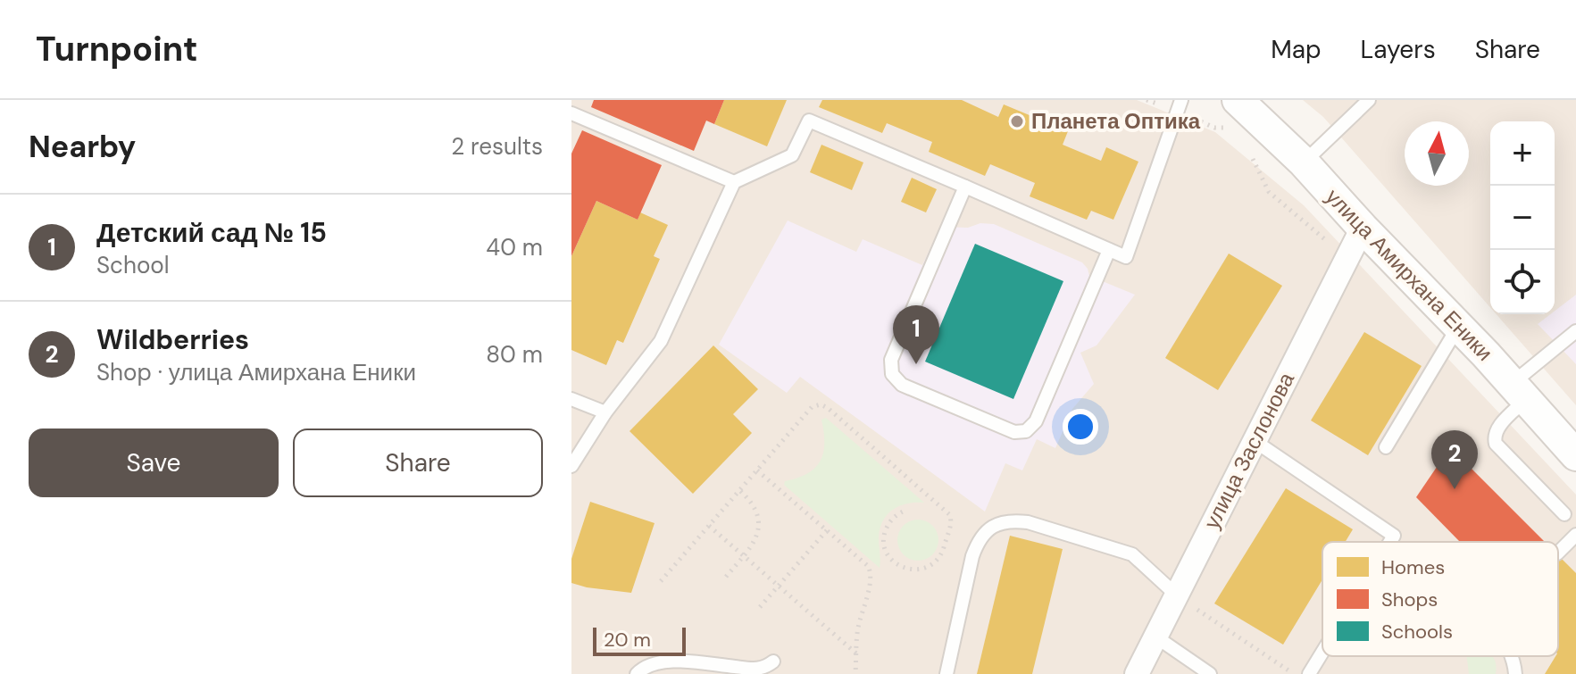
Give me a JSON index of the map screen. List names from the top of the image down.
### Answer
{
  "streets": {
    "street": ["улица Амирхана Еники", "улица Заслонова"]
  },
  "crossings": [
    ["улица Амирхана Еники", "улица Заслонова"]
  ],
  "places": ["Планета Оптика"],
  "legend": ["Homes", "Shops", "Schools"],
  "scale_bar": "20 m",
  "north": "top",
  "page": {
    "header": "Turnpoint",
    "nav": ["Map", "Layers", "Share"],
    "heading": ["Nearby", "2 results"],
    "map_buttons": ["+", "−"],
    "list": [
      {
        "mark": "1",
        "name": "Детский сад № 15",
        "note": "School",
        "value": "40 m"
      },
      {
        "mark": "2",
        "name": "Wildberries",
        "note": "Shop · улица Амирхана Еники",
        "value": "80 m"
      }
    ],
    "pins": ["1", "2"],
    "buttons": ["Save", "Share"],
    "scale": "20 m"
  }
}
